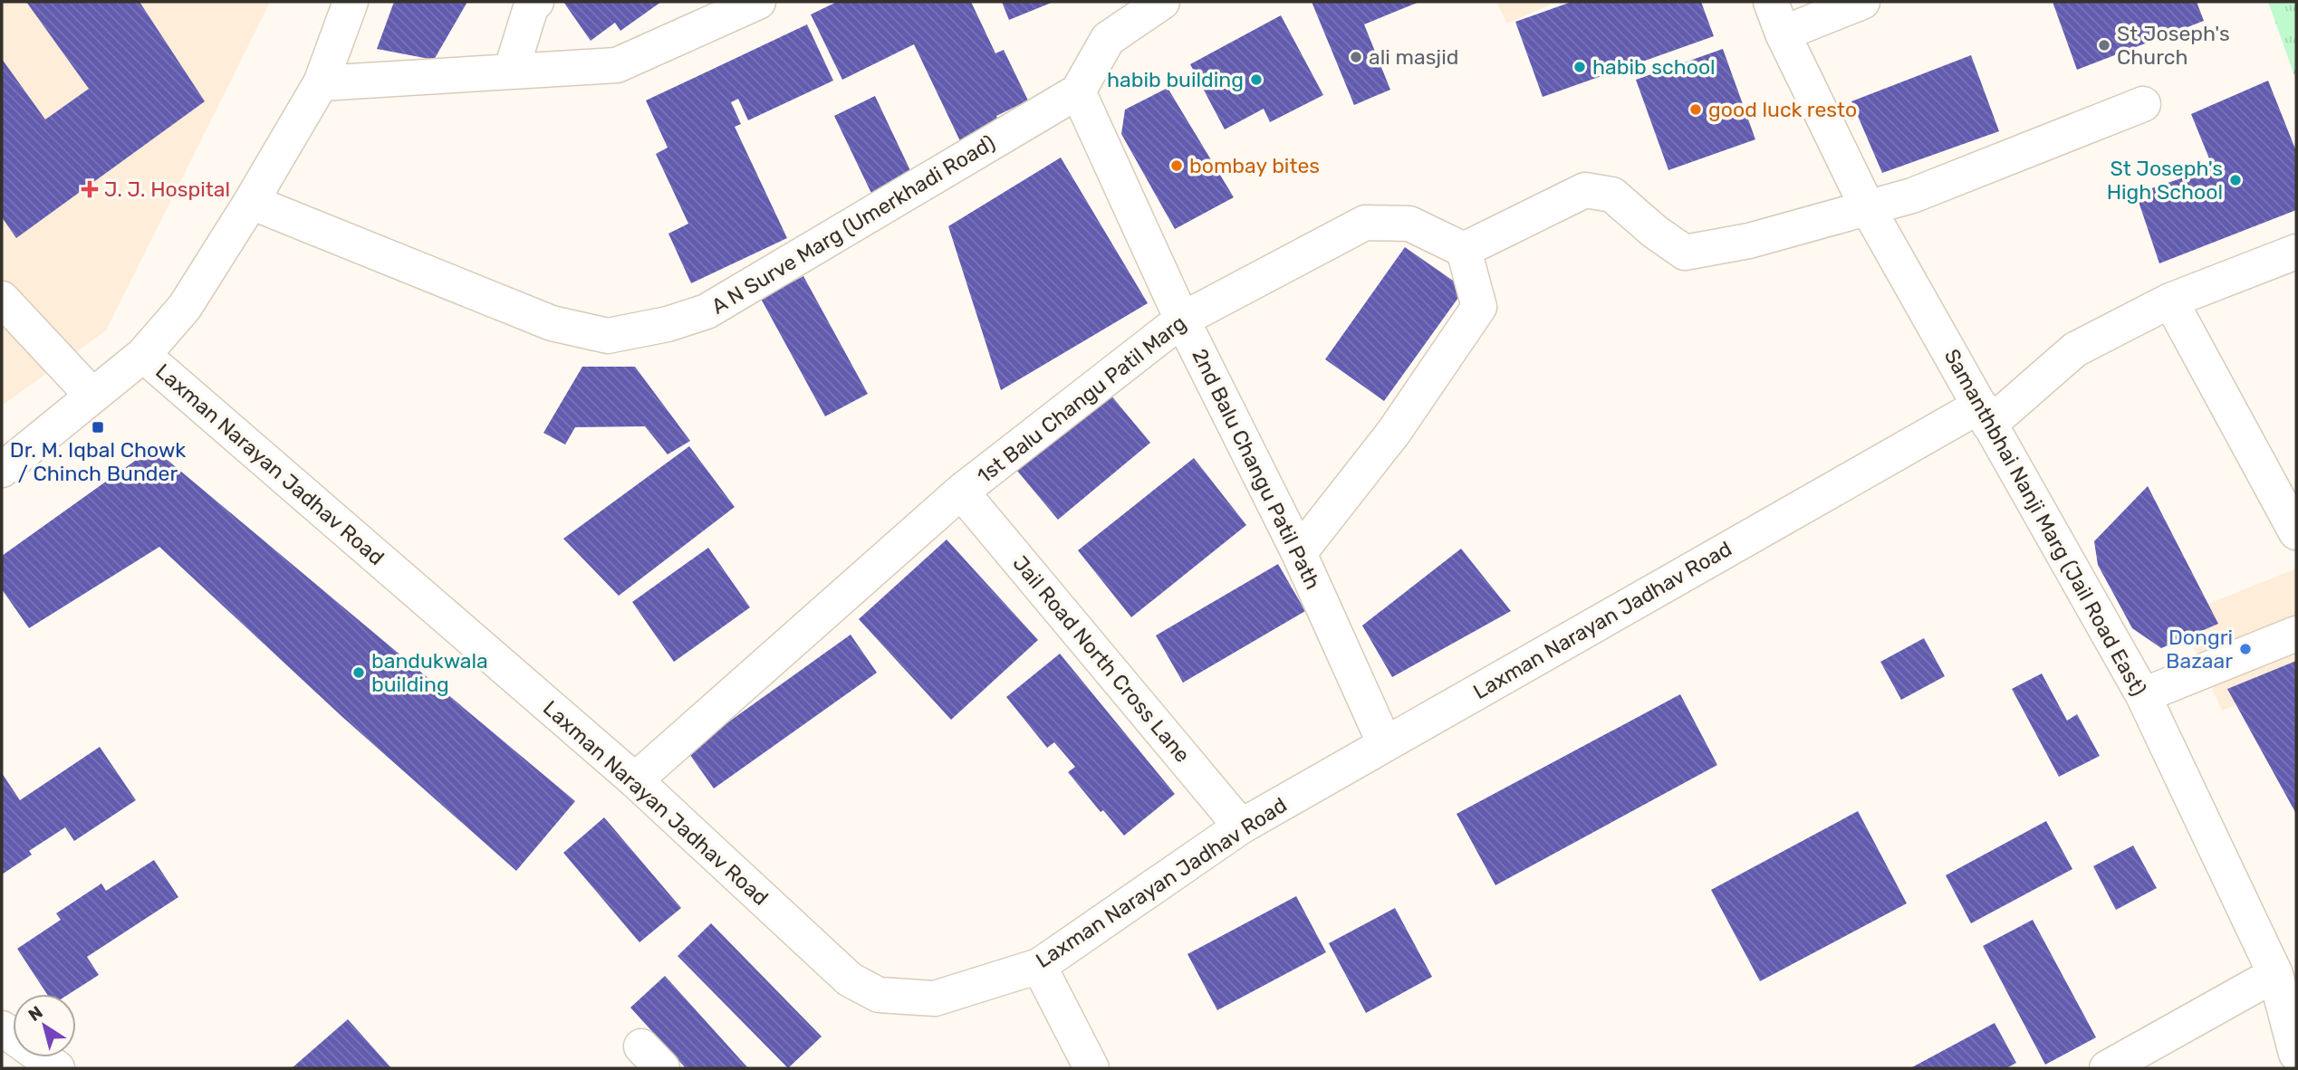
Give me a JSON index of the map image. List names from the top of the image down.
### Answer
{
  "streets": {
    "street": [
      "A N Surve Marg (Umerkhadi Road)",
      "1st Balu Changu Patil Marg",
      "Laxman Narayan Jadhav Road",
      "2nd Balu Changu Patil Path",
      "Samanthbhai Nanji Marg (Jail Road East)",
      "Jail Road North Cross Lane"
    ]
  },
  "crossings": [
    ["A N Surve Marg (Umerkhadi Road)", "2nd Balu Changu Patil Path"],
    ["1st Balu Changu Patil Marg", "Laxman Narayan Jadhav Road"],
    ["1st Balu Changu Patil Marg", "2nd Balu Changu Patil Path"],
    ["1st Balu Changu Patil Marg", "Jail Road North Cross Lane"],
    ["Laxman Narayan Jadhav Road", "2nd Balu Changu Patil Path"],
    ["Laxman Narayan Jadhav Road", "Samanthbhai Nanji Marg (Jail Road East)"],
    ["Laxman Narayan Jadhav Road", "Jail Road North Cross Lane"]
  ],
  "places": {
    "other": [
      "St Joseph's Church",
      "ali masjid",
      "habib school",
      "habib building",
      "good luck resto",
      "bombay bites",
      "St Joseph's High School",
      "Dongri Bazaar",
      "bandukwala building"
    ],
    "health": ["J. J. Hospital"],
    "transit": ["Dr. M. Iqbal Chowk / Chinch Bunder"]
  },
  "north": "top left"
}
